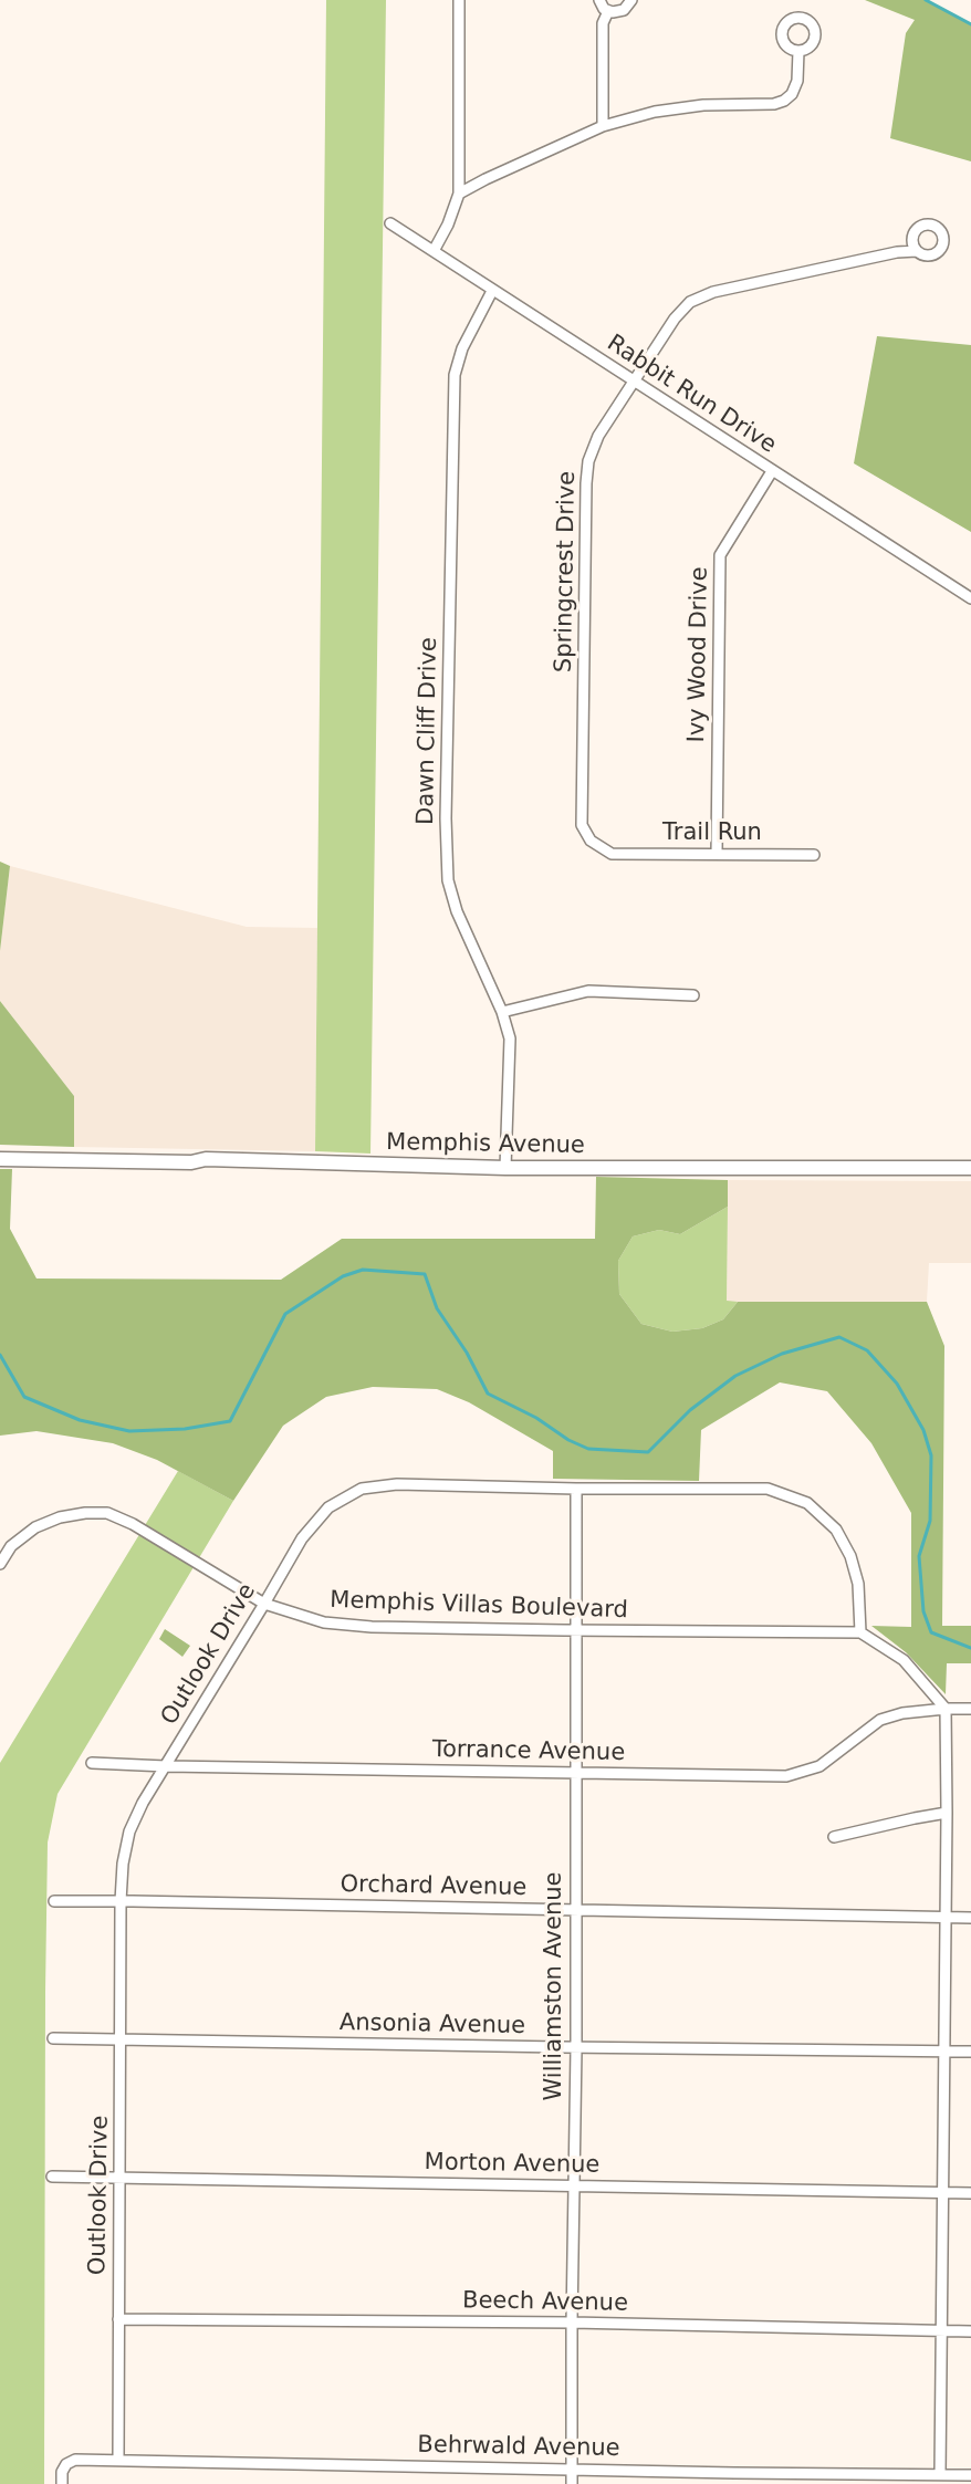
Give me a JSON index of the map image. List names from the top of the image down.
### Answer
{
  "streets": {
    "main road": ["Memphis Avenue"],
    "street": [
      "Rabbit Run Drive",
      "Springcrest Drive",
      "Ivy Wood Drive",
      "Dawn Cliff Drive",
      "Trail Run",
      "Memphis Villas Boulevard",
      "Outlook Drive",
      "Torrance Avenue",
      "Orchard Avenue",
      "Williamston Avenue",
      "Ansonia Avenue",
      "Morton Avenue",
      "Beech Avenue",
      "Behrwald Avenue"
    ]
  },
  "crossings": [
    ["Rabbit Run Drive", "Springcrest Drive"],
    ["Rabbit Run Drive", "Ivy Wood Drive"],
    ["Rabbit Run Drive", "Dawn Cliff Drive"],
    ["Springcrest Drive", "Trail Run"],
    ["Ivy Wood Drive", "Trail Run"],
    ["Dawn Cliff Drive", "Memphis Avenue"],
    ["Memphis Villas Boulevard", "Outlook Drive"],
    ["Memphis Villas Boulevard", "Williamston Avenue"],
    ["Outlook Drive", "Torrance Avenue"],
    ["Outlook Drive", "Orchard Avenue"],
    ["Outlook Drive", "Williamston Avenue"],
    ["Outlook Drive", "Ansonia Avenue"],
    ["Outlook Drive", "Morton Avenue"],
    ["Outlook Drive", "Beech Avenue"],
    ["Outlook Drive", "Behrwald Avenue"],
    ["Torrance Avenue", "Williamston Avenue"],
    ["Orchard Avenue", "Williamston Avenue"],
    ["Williamston Avenue", "Ansonia Avenue"],
    ["Williamston Avenue", "Morton Avenue"],
    ["Williamston Avenue", "Beech Avenue"],
    ["Williamston Avenue", "Behrwald Avenue"]
  ]
}
